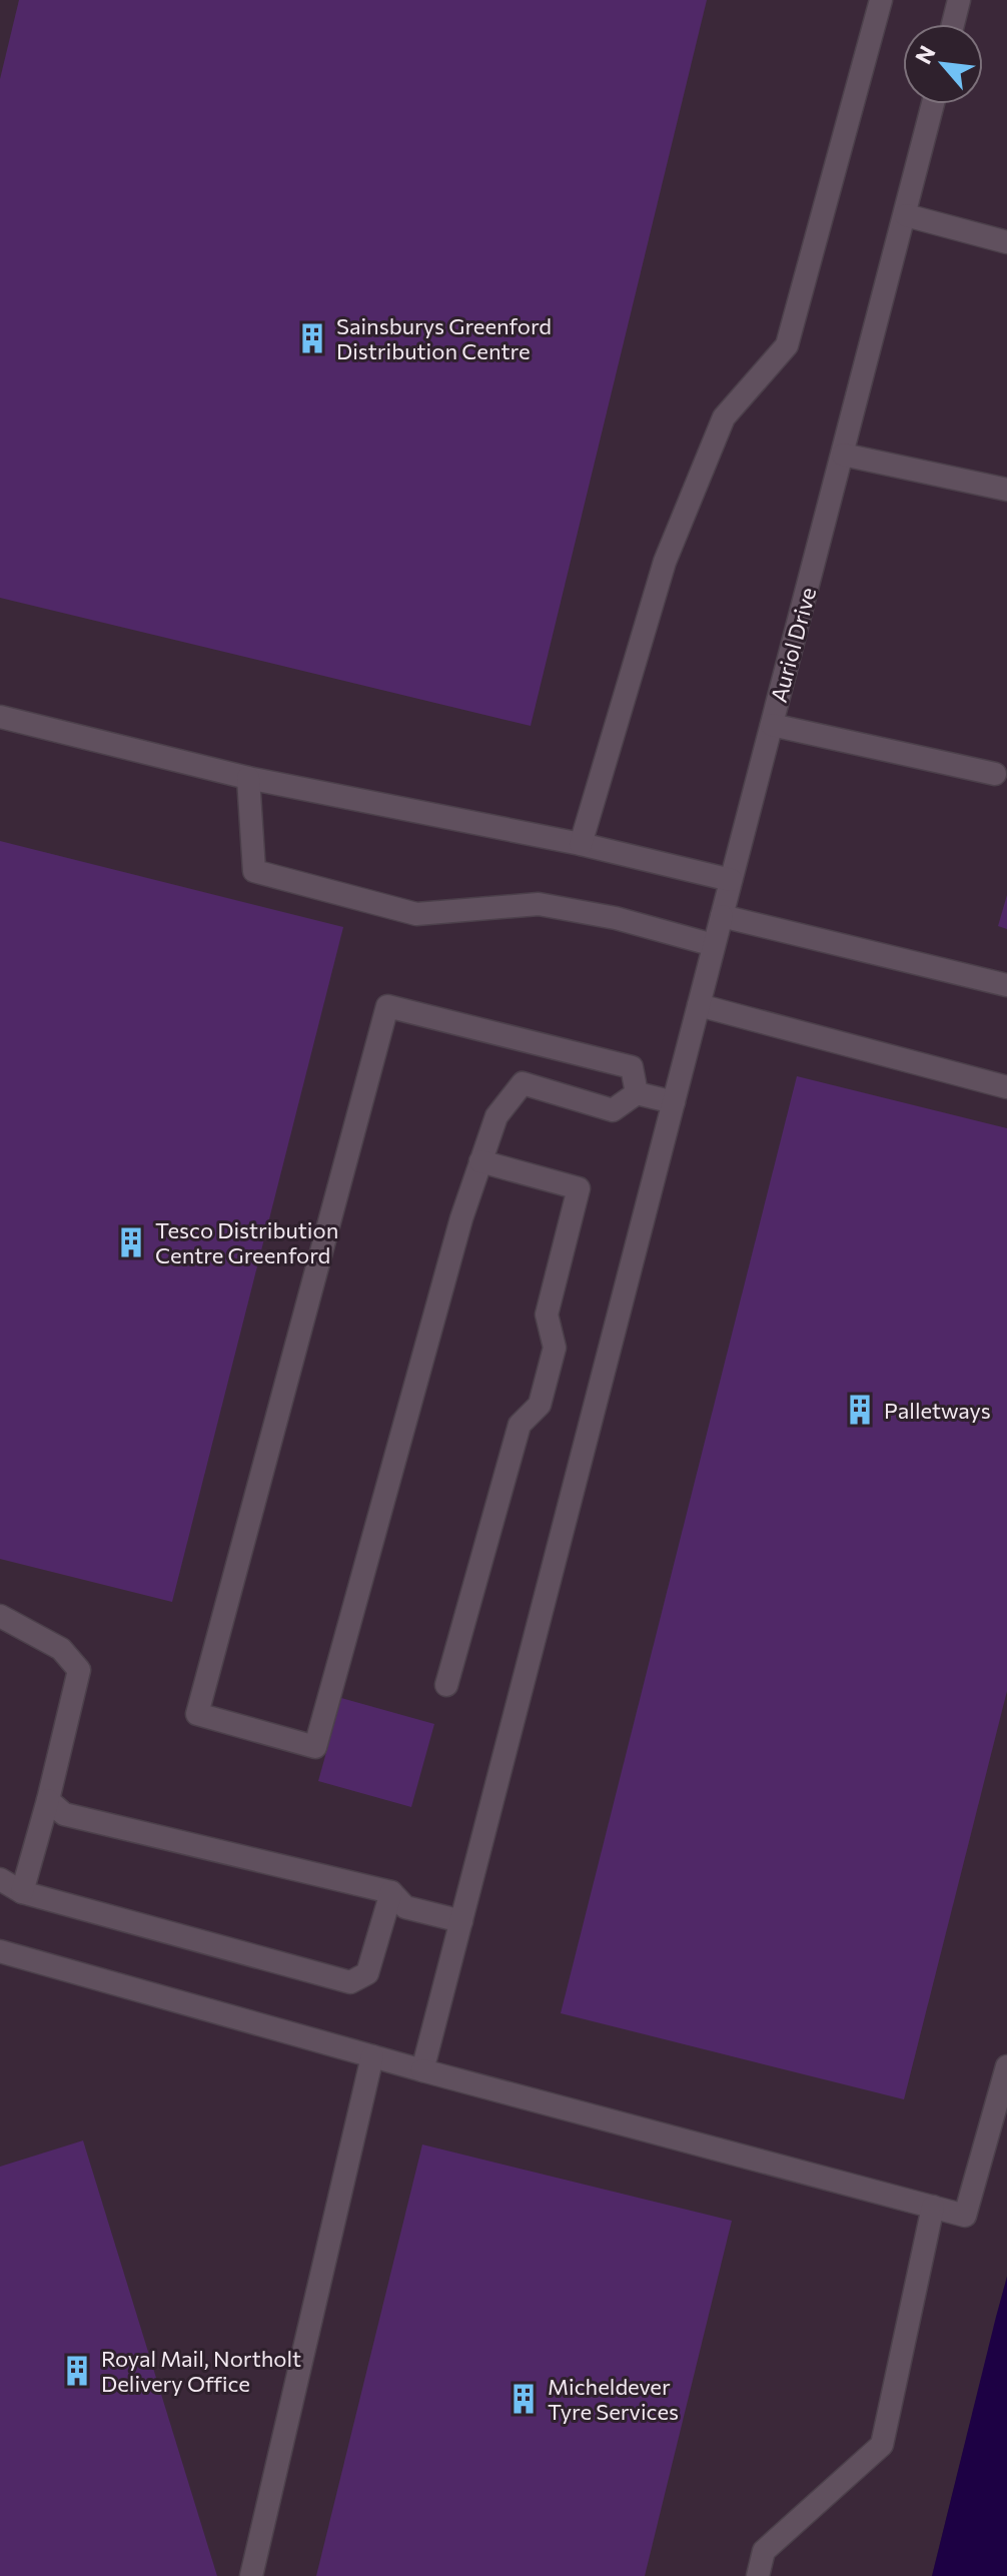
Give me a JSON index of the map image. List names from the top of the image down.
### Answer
{
  "streets": {
    "lane": ["Auriol Drive"]
  },
  "places": {
    "building": [
      "Sainsburys Greenford Distribution Centre",
      "Tesco Distribution Centre Greenford",
      "Palletways",
      "Royal Mail, Northolt Delivery Office",
      "Micheldever Tyre Services"
    ]
  },
  "north": "top left"
}
